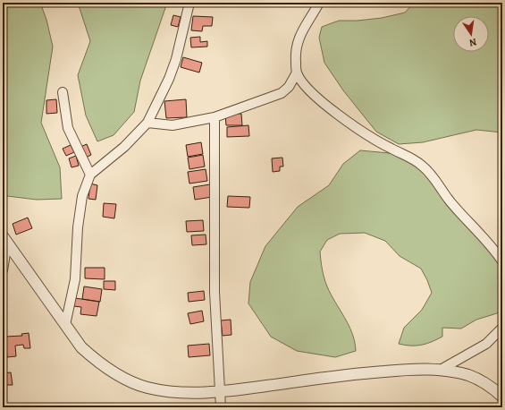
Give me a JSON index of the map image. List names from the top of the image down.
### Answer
{
  "north": "bottom"
}
